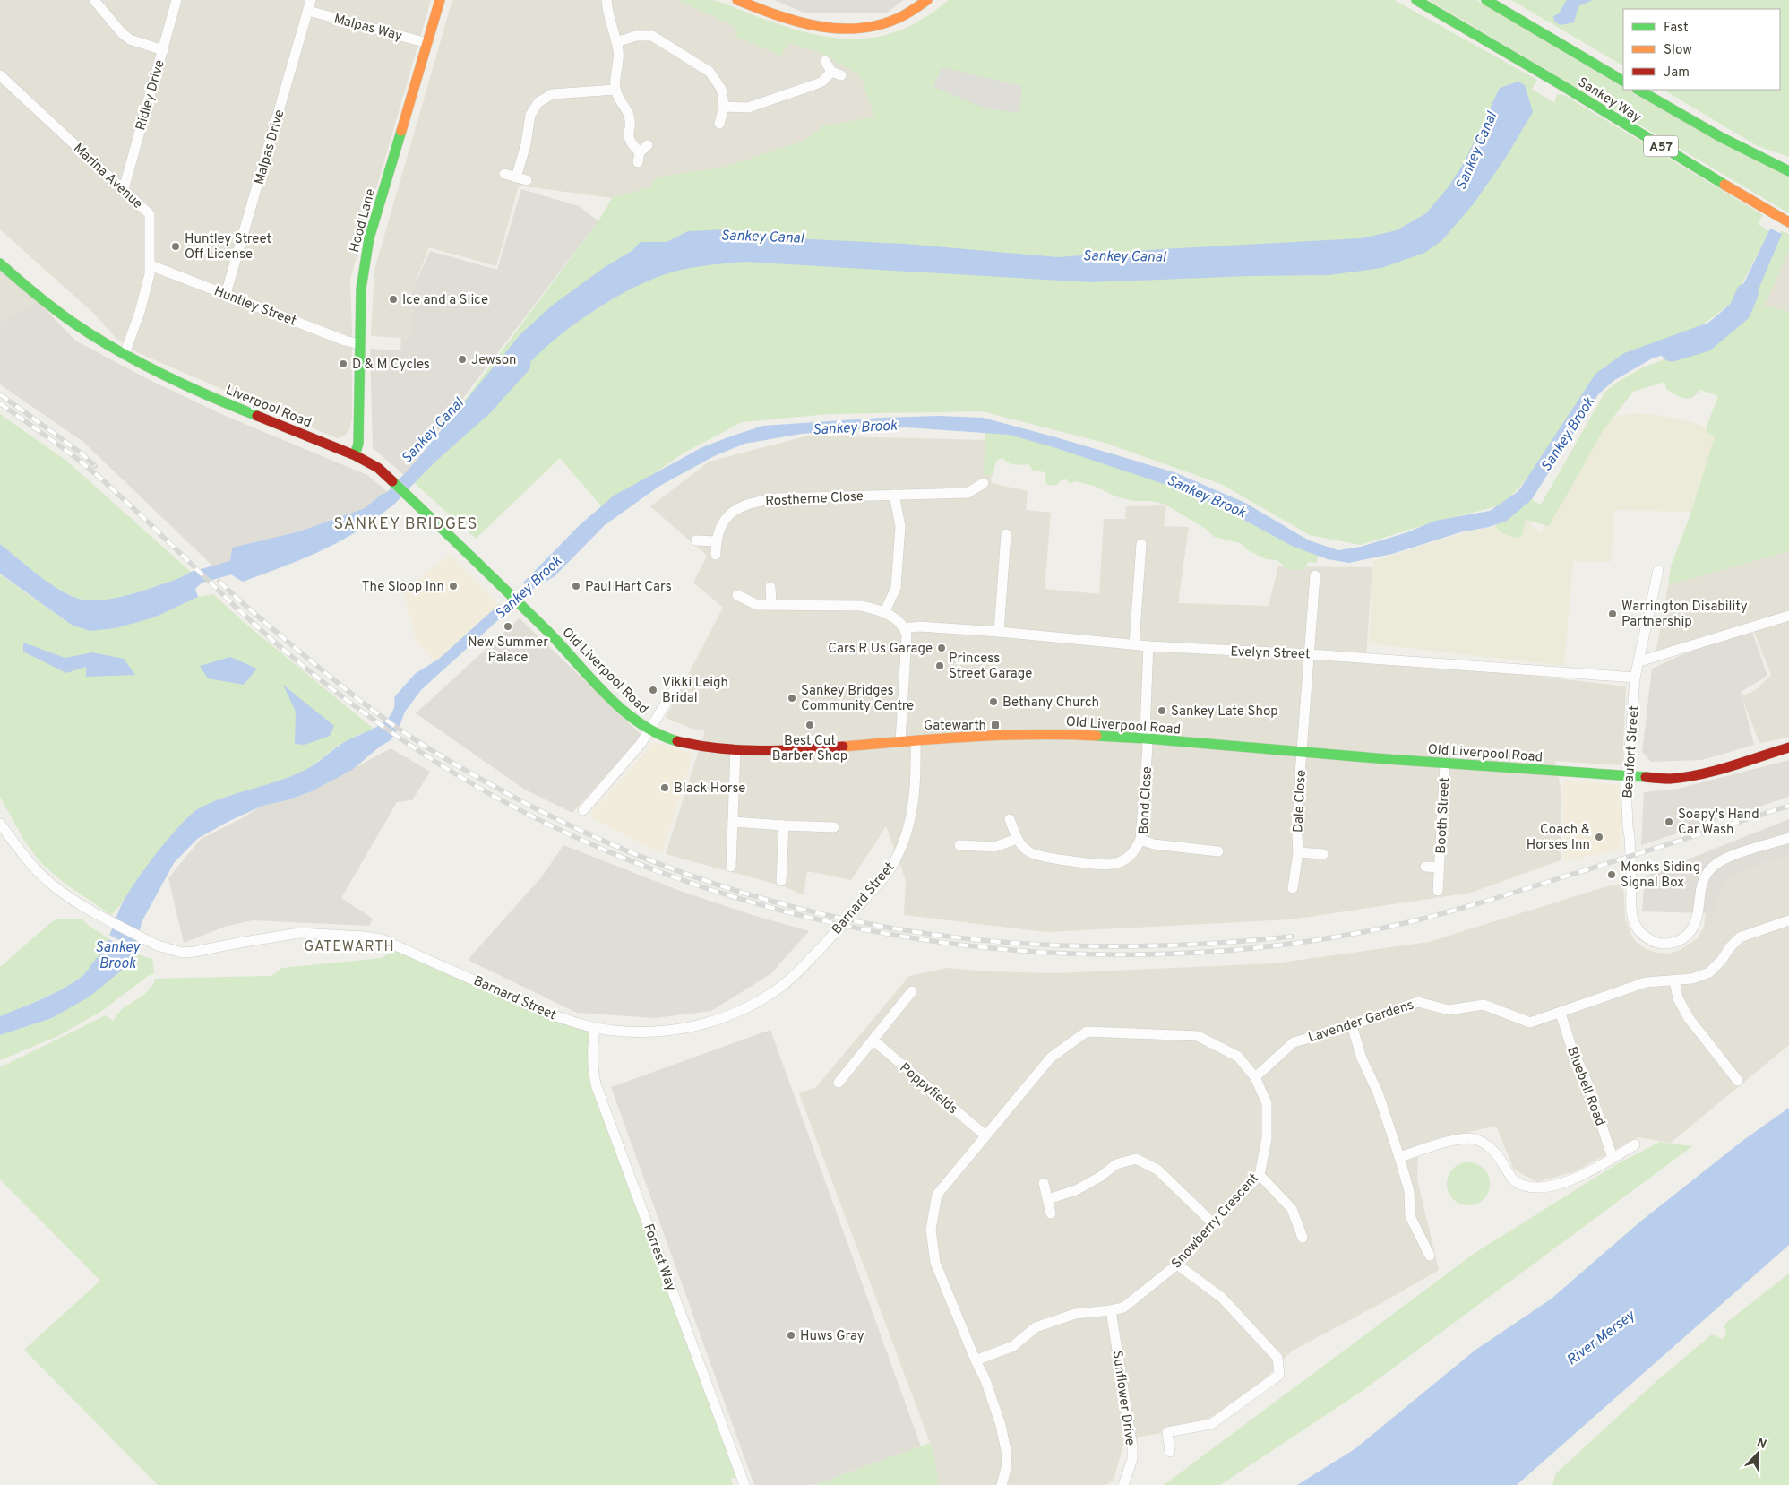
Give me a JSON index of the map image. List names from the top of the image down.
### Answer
{
  "streets": {
    "main road": [
      "Sankey Way",
      "A57",
      "Hood Lane",
      "Liverpool Road",
      "Old Liverpool Road"
    ],
    "street": [
      "Malpas Way",
      "Ridley Drive",
      "Malpas Drive",
      "Marina Avenue",
      "Huntley Street",
      "Rostherne Close",
      "Evelyn Street",
      "Beaufort Street",
      "Bond Close",
      "Dale Close",
      "Booth Street",
      "Barnard Street",
      "Lavender Gardens",
      "Bluebell Road",
      "Poppyfields",
      "Snowberry Crescent",
      "Forrest Way",
      "Sunflower Drive"
    ]
  },
  "crossings": [
    ["Malpas Way", "Malpas Drive"],
    ["Malpas Way", "Hood Lane"],
    ["Ridley Drive", "Marina Avenue"],
    ["Malpas Drive", "Huntley Street"],
    ["Marina Avenue", "Huntley Street"],
    ["Marina Avenue", "Liverpool Road"],
    ["Hood Lane", "Huntley Street"],
    ["Hood Lane", "Liverpool Road"],
    ["Liverpool Road", "Old Liverpool Road"],
    ["Evelyn Street", "Beaufort Street"],
    ["Evelyn Street", "Bond Close"],
    ["Evelyn Street", "Dale Close"],
    ["Old Liverpool Road", "Beaufort Street"],
    ["Old Liverpool Road", "Bond Close"],
    ["Old Liverpool Road", "Dale Close"],
    ["Old Liverpool Road", "Booth Street"],
    ["Old Liverpool Road", "Barnard Street"],
    ["Barnard Street", "Forrest Way"],
    ["Lavender Gardens", "Bluebell Road"],
    ["Lavender Gardens", "Snowberry Crescent"],
    ["Poppyfields", "Snowberry Crescent"],
    ["Snowberry Crescent", "Sunflower Drive"]
  ],
  "districts": ["SANKEY BRIDGES", "GATEWARTH"],
  "water": ["Sankey Canal", "Sankey Brook", "River Mersey"],
  "places": {
    "other": [
      "Huntley Street Off License",
      "Ice and a Slice",
      "Jewson",
      "D & M Cycles",
      "The Sloop Inn",
      "Paul Hart Cars",
      "Warrington Disability Partnership",
      "New Summer Palace",
      "Cars R Us Garage",
      "Princess Street Garage",
      "Vikki Leigh Bridal",
      "Sankey Bridges Community Centre",
      "Bethany Church",
      "Sankey Late Shop",
      "Best Cut Barber Shop",
      "Black Horse",
      "Soapy's Hand Car Wash",
      "Coach & Horses Inn",
      "Monks Siding Signal Box",
      "Huws Gray"
    ],
    "transit": ["Gatewarth"]
  },
  "legend": ["Fast", "Slow", "Jam"],
  "north": "top"
}
